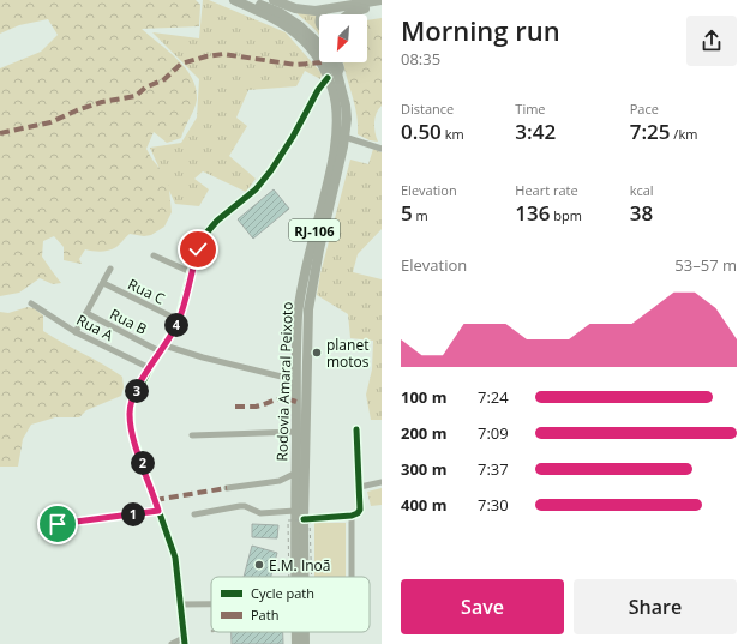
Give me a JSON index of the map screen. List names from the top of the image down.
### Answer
{
  "streets": {
    "highway": ["RJ-106", "Rodovia Amaral Peixoto"],
    "street": ["Rua C", "Rua B", "Rua A"]
  },
  "crossings": [
    ["Rua B", "Rodovia Amaral Peixoto"]
  ],
  "places": ["planet motos", "E.M. Inoã"],
  "legend": ["Cycle path", "Path"],
  "north": "bottom left",
  "page": {
    "heading": ["Morning run", "08:35"],
    "stats": [
      ["Distance", "0.50 km"],
      ["Time", "3:42"],
      ["Pace", "7:25 /km"],
      ["Elevation", "5 m"],
      ["Heart rate", "136 bpm"],
      ["kcal", "38"]
    ],
    "chart": ["Elevation", "53–57 m"],
    "pins": [
      "4",
      "3",
      "2",
      "1"
    ],
    "list": [
      {
        "name": "100 m",
        "note": "7:24"
      },
      {
        "name": "200 m",
        "note": "7:09"
      },
      {
        "name": "300 m",
        "note": "7:37"
      },
      {
        "name": "400 m",
        "note": "7:30"
      }
    ],
    "buttons": ["Save", "Share"]
  }
}
